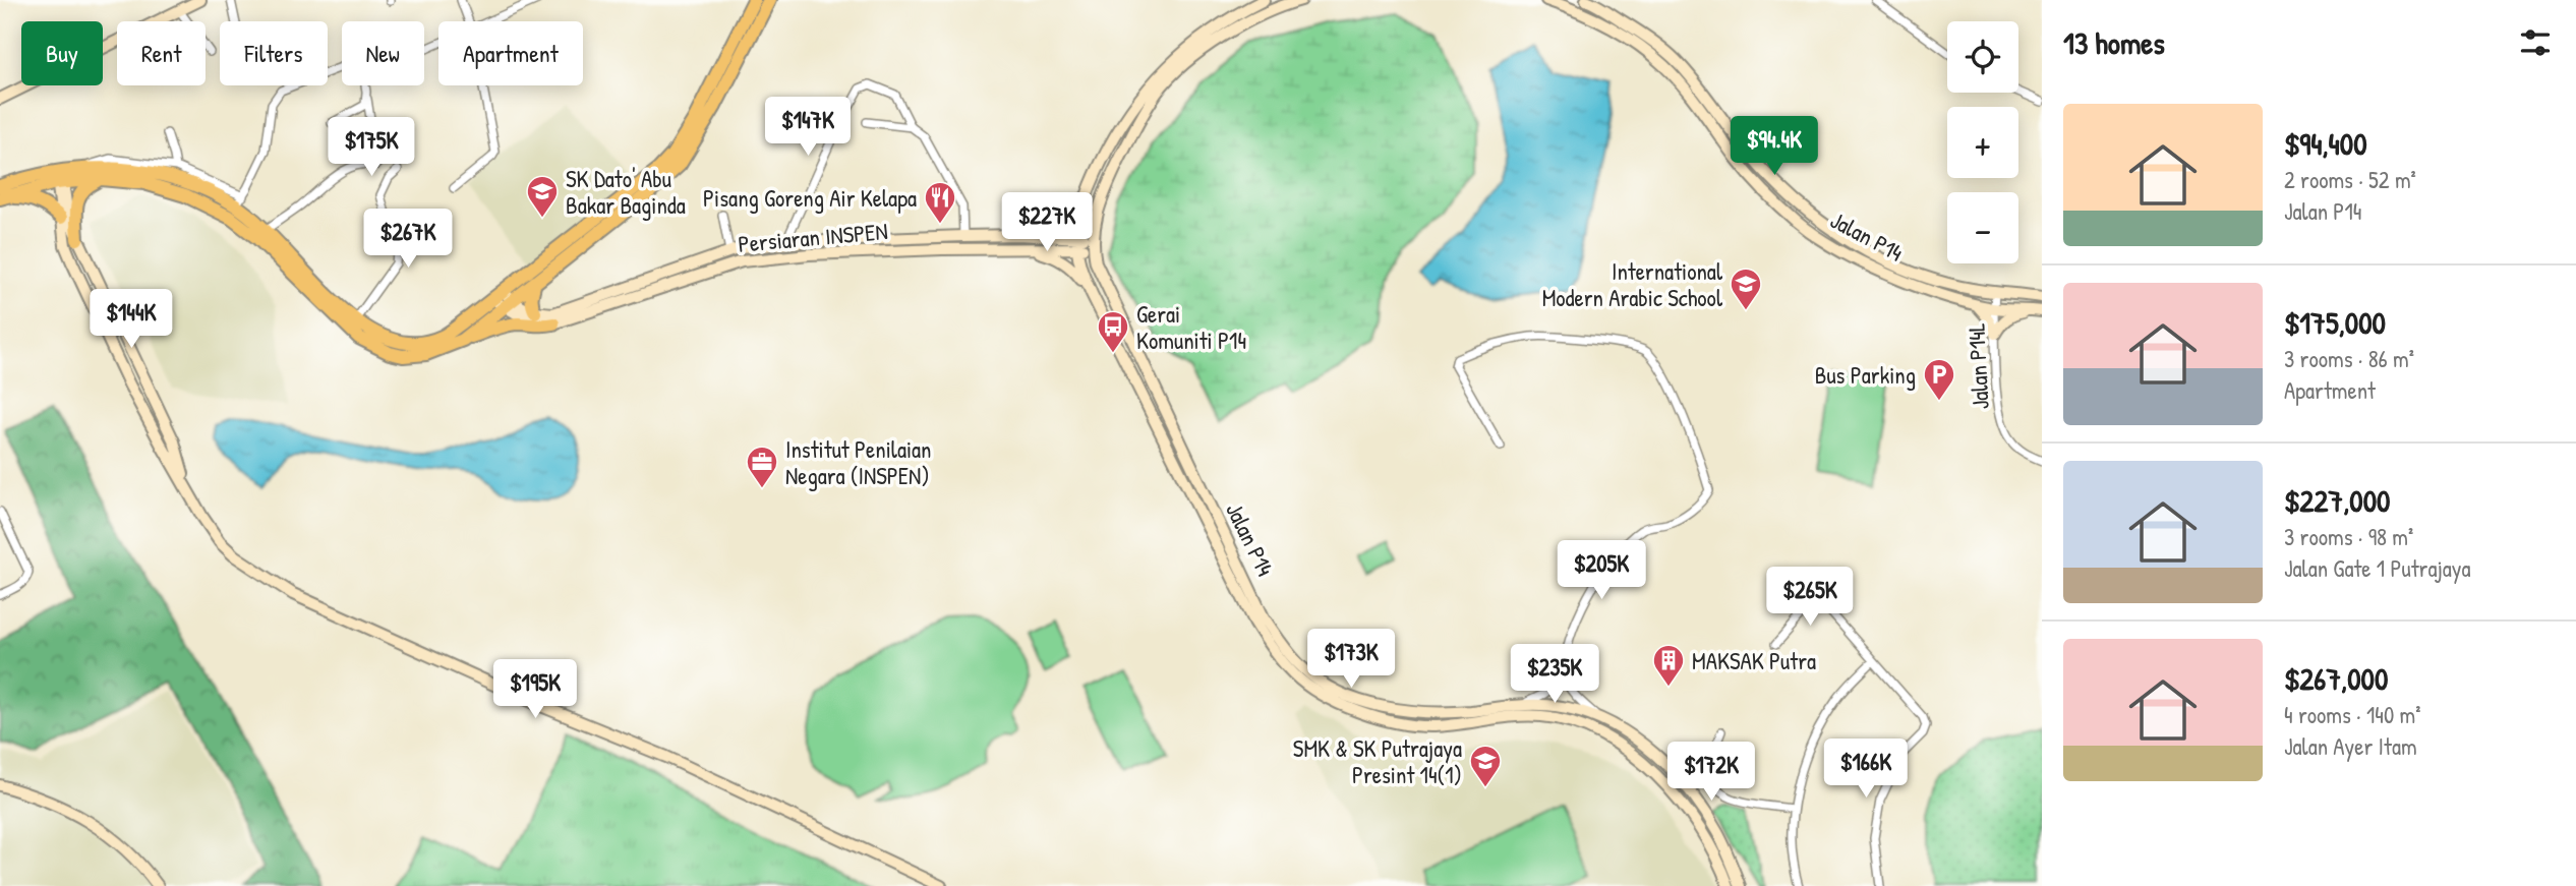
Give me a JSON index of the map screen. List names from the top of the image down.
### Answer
{
  "streets": {
    "main road": ["Jalan P14", "Persiaran INSPEN"],
    "street": ["Jalan P14L"]
  },
  "crossings": [
    ["Jalan P14", "Persiaran INSPEN"],
    ["Jalan P14", "Jalan P14L"]
  ],
  "places": {
    "school or university": ["SK Dato' Abu Bakar Baginda", "International Modern Arabic School", "SMK & SK Putrajaya Presint 14(1)"],
    "restaurant": ["Pisang Goreng Air Kelapa"],
    "bus stop": ["Gerai Komuniti P14"],
    "parking": ["Bus Parking"],
    "office": ["Institut Penilaian Negara (INSPEN)"],
    "building": ["MAKSAK Putra"]
  },
  "page": {
    "heading": "13 homes",
    "map_buttons": ["+", "−"],
    "chip": [
      "Buy",
      "Rent",
      "Filters",
      "New",
      "Apartment"
    ],
    "list": [
      {
        "name": "$94,400",
        "note": "2 rooms · 52 m² · Jalan P14"
      },
      {
        "name": "$175,000",
        "note": "3 rooms · 86 m² · Apartment"
      },
      {
        "name": "$227,000",
        "note": "3 rooms · 98 m² · Jalan Gate 1 Putrajaya"
      },
      {
        "name": "$267,000",
        "note": "4 rooms · 140 m² · Jalan Ayer Itam"
      }
    ],
    "price": [
      "$147K",
      "$94.4K",
      "$175K",
      "$227K",
      "$267K",
      "$144K",
      "$205K",
      "$265K",
      "$173K",
      "$235K",
      "$195K",
      "$166K",
      "$172K"
    ]
  }
}
